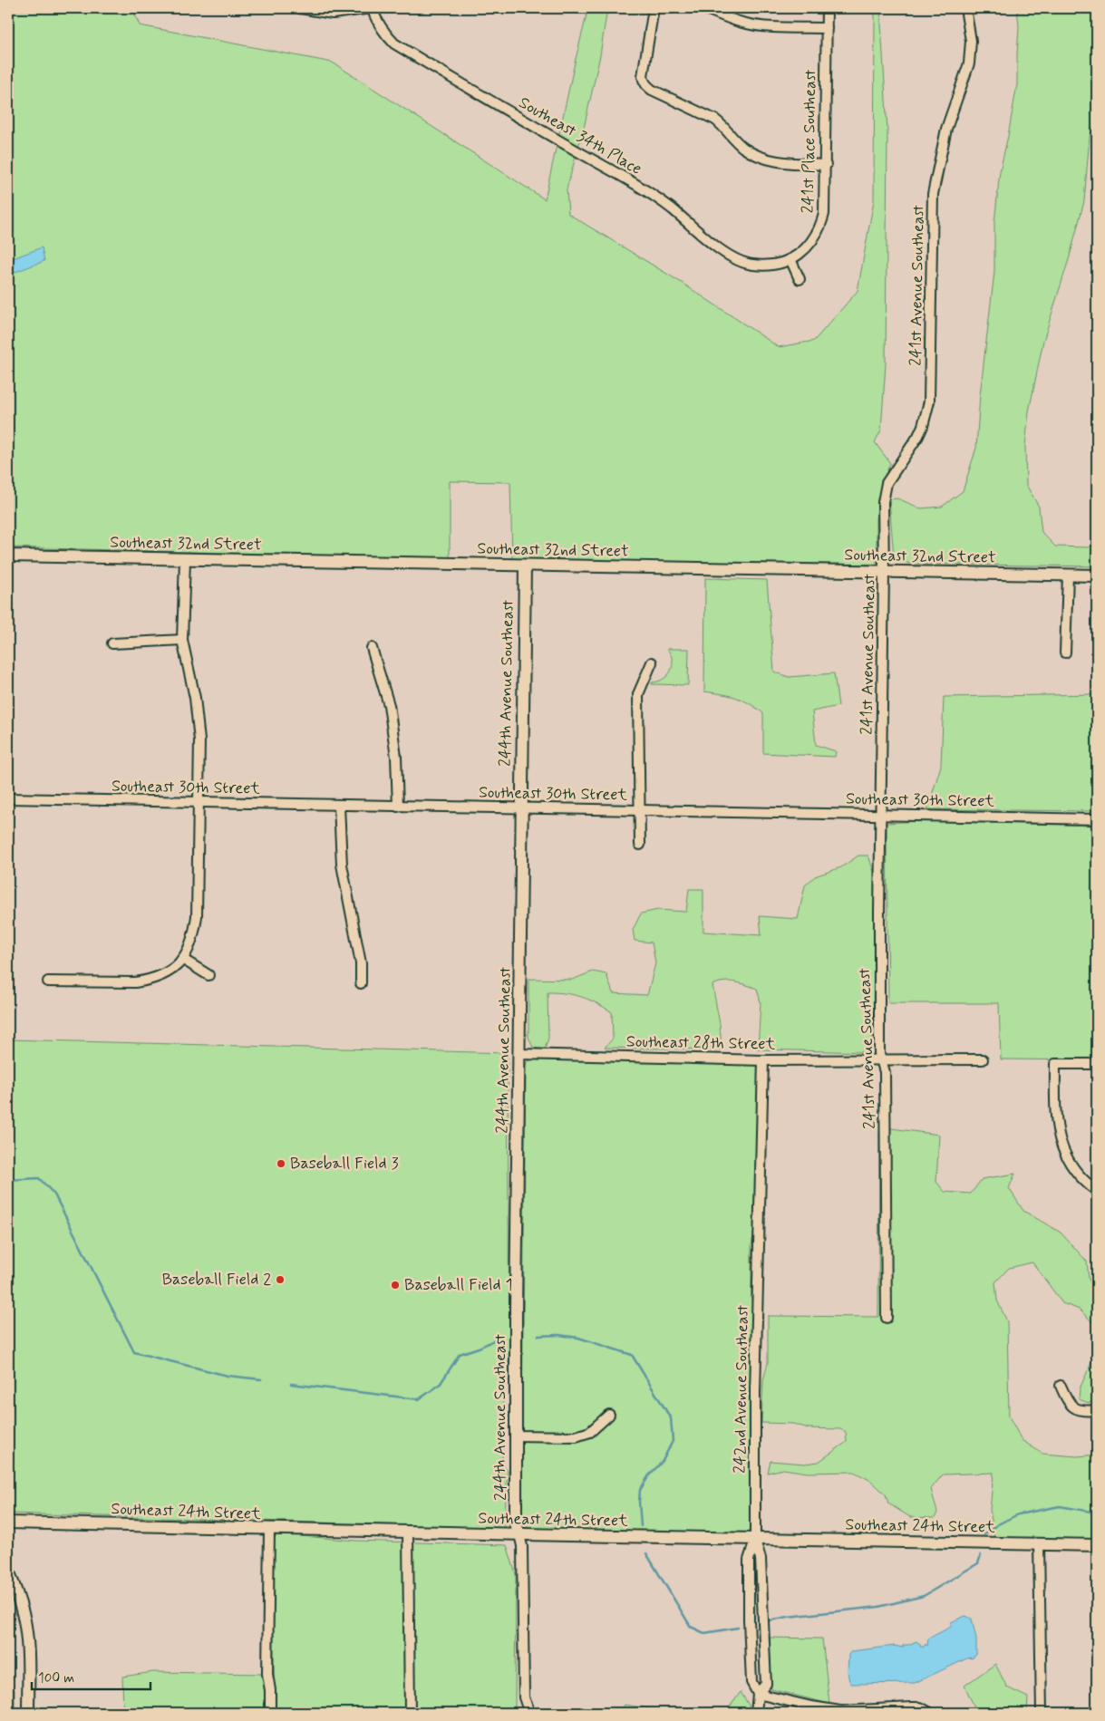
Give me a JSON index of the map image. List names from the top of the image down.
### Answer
{
  "streets": {
    "street": [
      "Southeast 34th Place",
      "241st Place Southeast",
      "241st Avenue Southeast",
      "Southeast 32nd Street",
      "244th Avenue Southeast",
      "Southeast 30th Street",
      "Southeast 28th Street",
      "242nd Avenue Southeast",
      "Southeast 24th Street"
    ]
  },
  "crossings": [
    ["Southeast 34th Place", "241st Place Southeast"],
    ["241st Avenue Southeast", "Southeast 32nd Street"],
    ["241st Avenue Southeast", "Southeast 30th Street"],
    ["241st Avenue Southeast", "Southeast 28th Street"],
    ["Southeast 32nd Street", "244th Avenue Southeast"],
    ["244th Avenue Southeast", "Southeast 30th Street"],
    ["244th Avenue Southeast", "Southeast 28th Street"],
    ["244th Avenue Southeast", "Southeast 24th Street"],
    ["Southeast 28th Street", "242nd Avenue Southeast"],
    ["242nd Avenue Southeast", "Southeast 24th Street"]
  ],
  "places": ["Baseball Field 3", "Baseball Field 2", "Baseball Field 1"],
  "scale_bar": "100 m"
}
